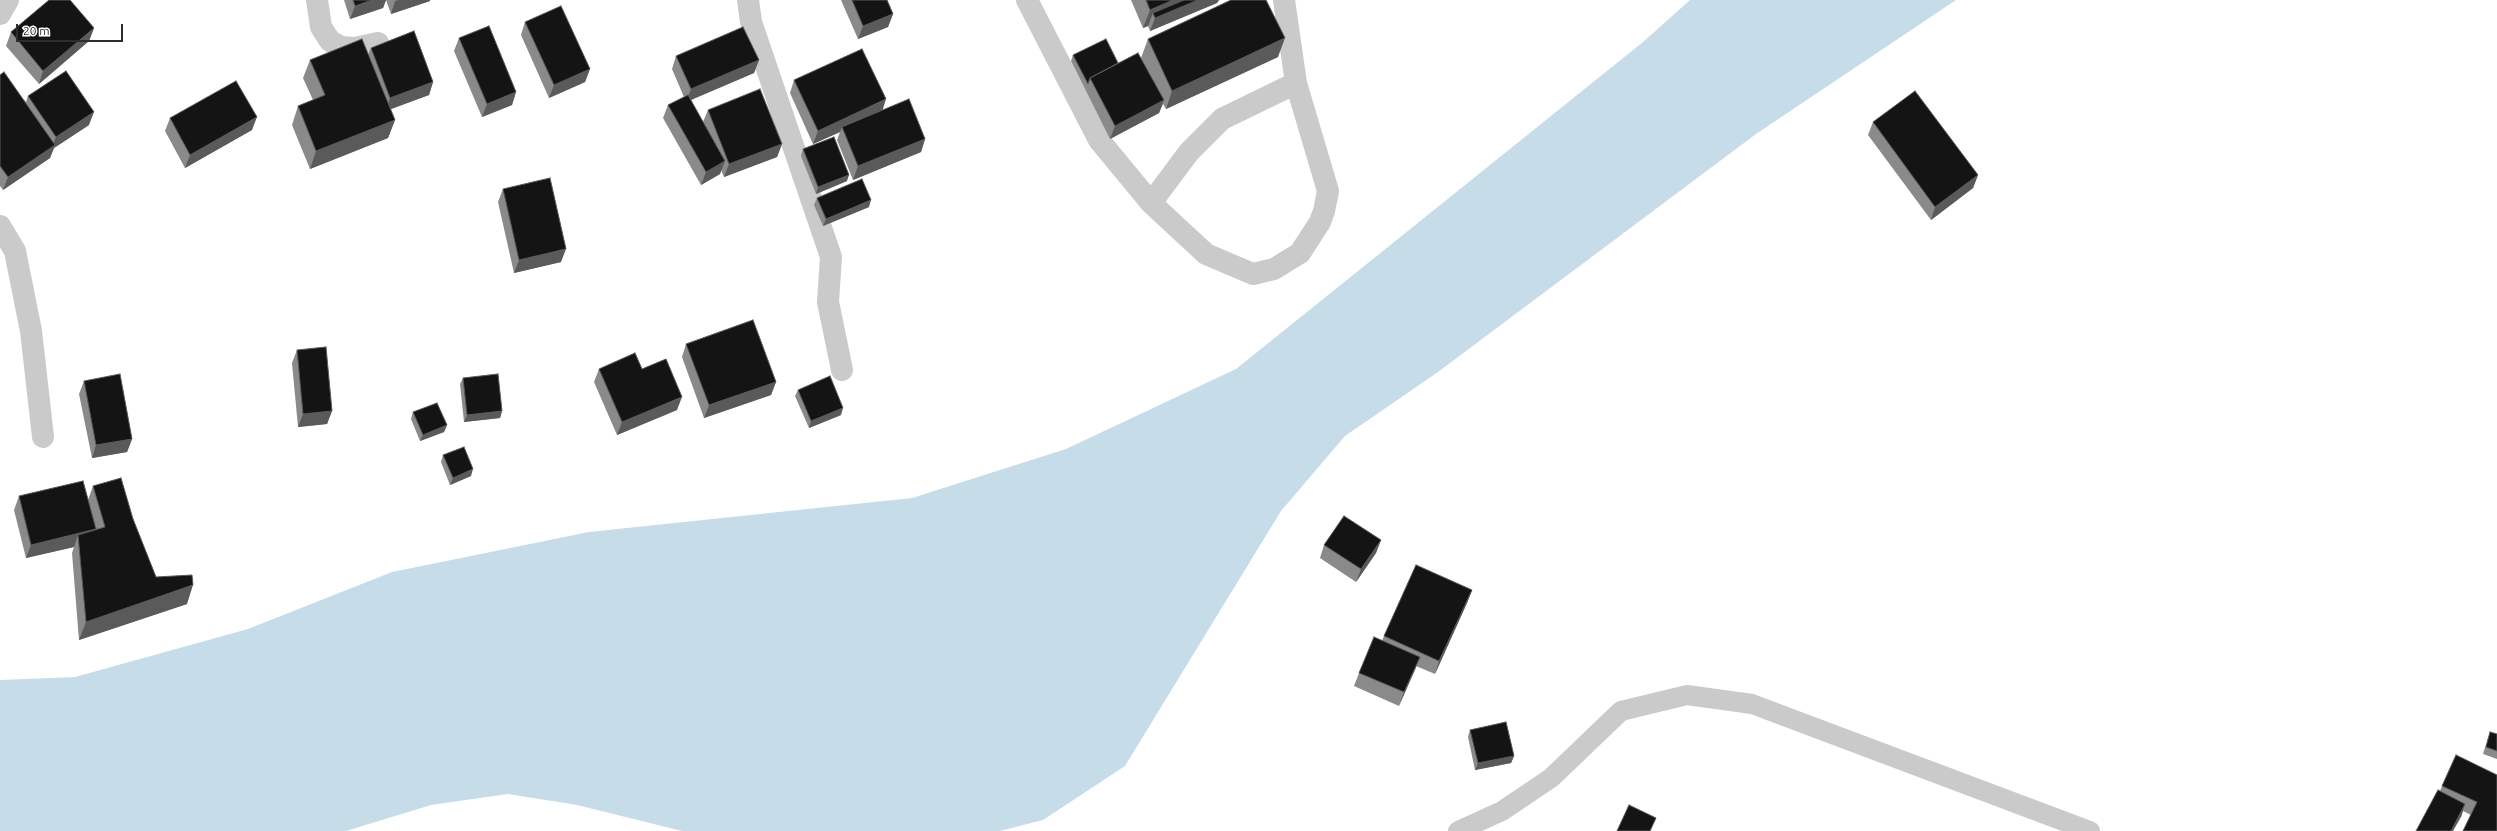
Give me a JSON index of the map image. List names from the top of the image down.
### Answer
{
  "scale_bar": "20 m"
}
